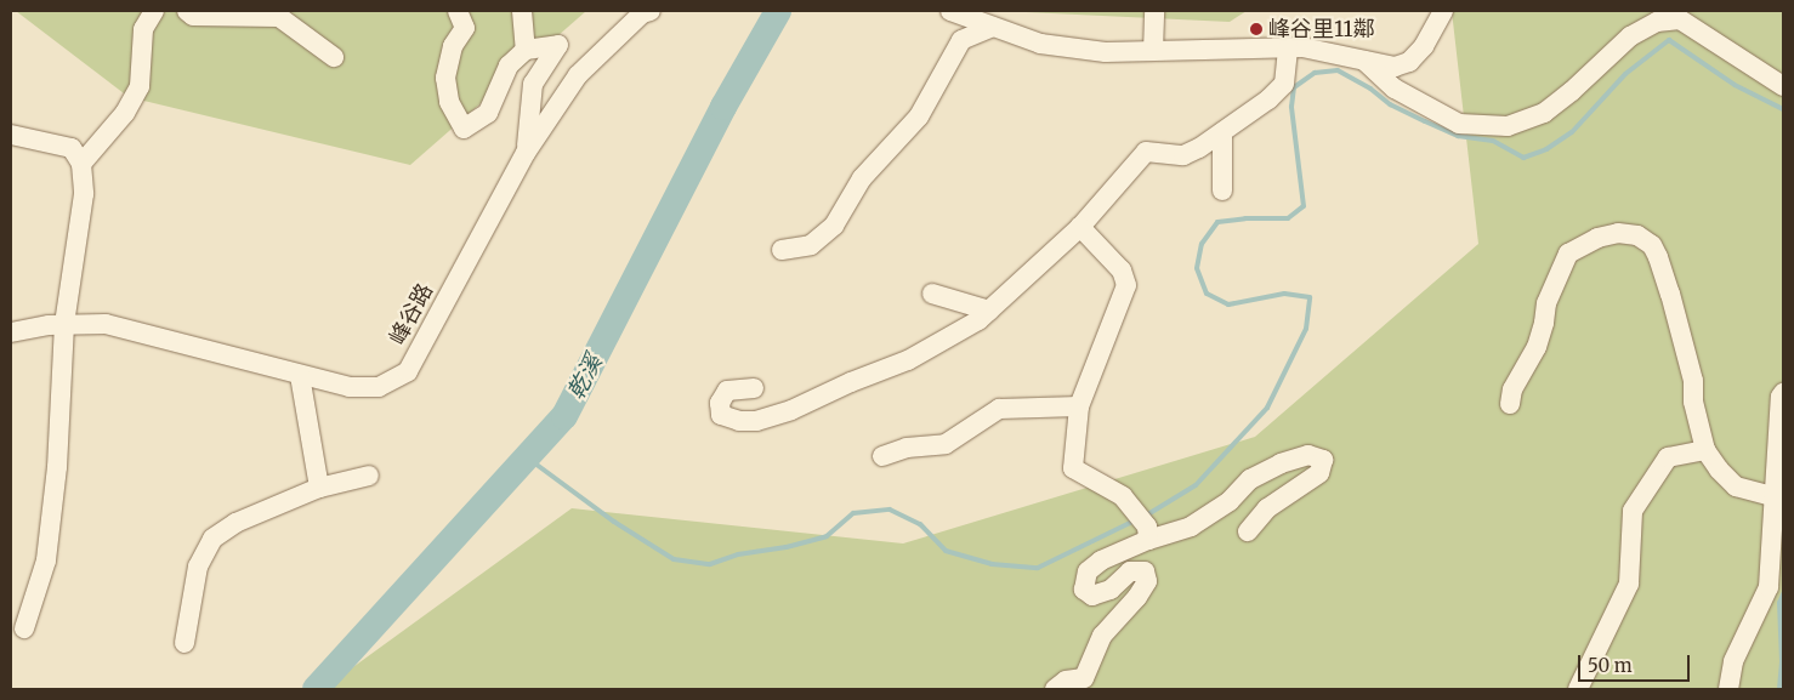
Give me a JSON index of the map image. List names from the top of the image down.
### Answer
{
  "streets": {
    "street": ["峰谷路"]
  },
  "water": ["乾溪"],
  "places": ["峰谷里11鄰"],
  "scale_bar": "50 m"
}
